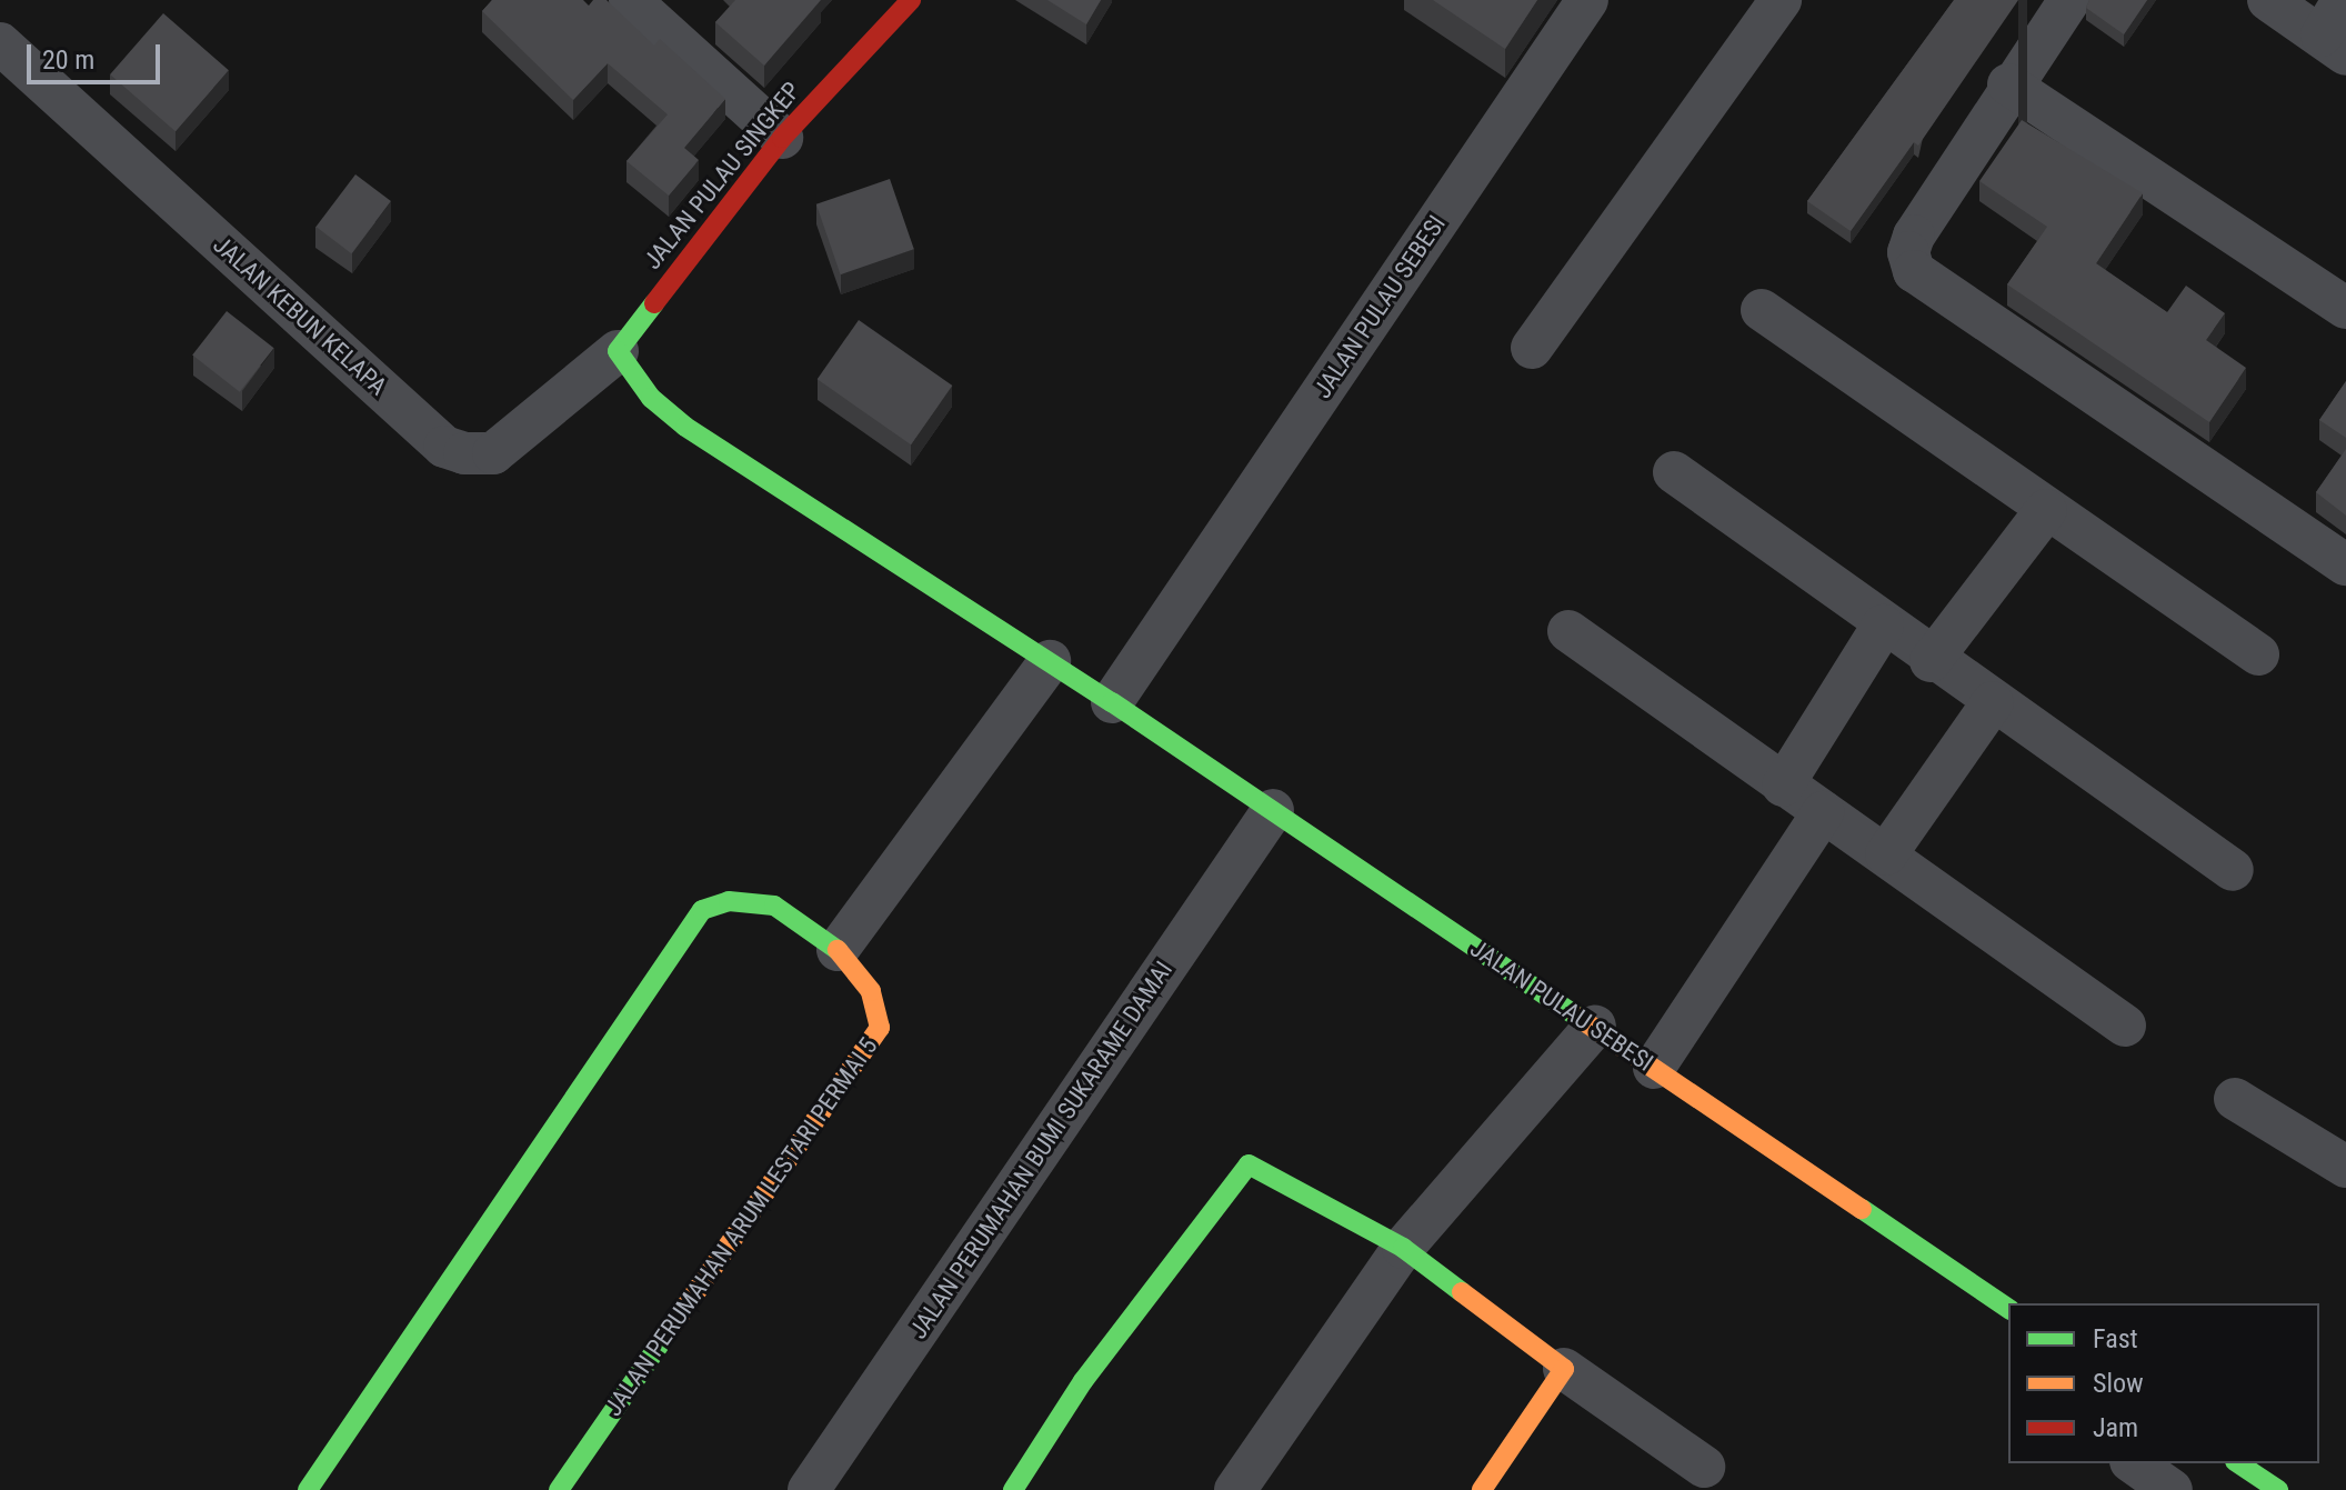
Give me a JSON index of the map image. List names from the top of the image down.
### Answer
{
  "streets": {
    "street": [
      "JALAN PULAU SINGKEP",
      "JALAN PULAU SEBESI",
      "JALAN KEBUN KELAPA",
      "JALAN PERUMAHAN BUMI SUKARAME DAMAI",
      "JALAN PERUMAHAN ARUM LESTARI PERMAI 5"
    ]
  },
  "crossings": [
    ["JALAN PULAU SINGKEP", "JALAN PULAU SEBESI"],
    ["JALAN PULAU SINGKEP", "JALAN KEBUN KELAPA"],
    ["JALAN PULAU SEBESI", "JALAN KEBUN KELAPA"],
    ["JALAN PULAU SEBESI", "JALAN PERUMAHAN BUMI SUKARAME DAMAI"]
  ],
  "legend": ["Fast", "Slow", "Jam"],
  "scale_bar": "20 m"
}
